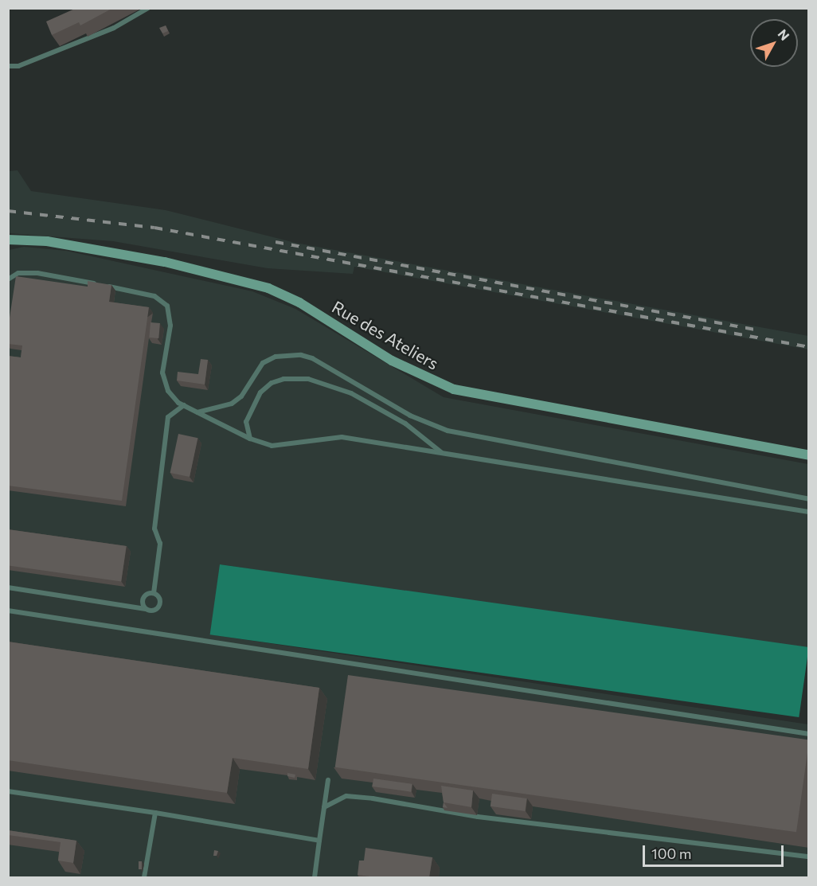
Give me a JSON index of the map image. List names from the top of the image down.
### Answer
{
  "streets": {
    "street": ["Rue des Ateliers"]
  },
  "scale_bar": "100 m",
  "north": "top right"
}
